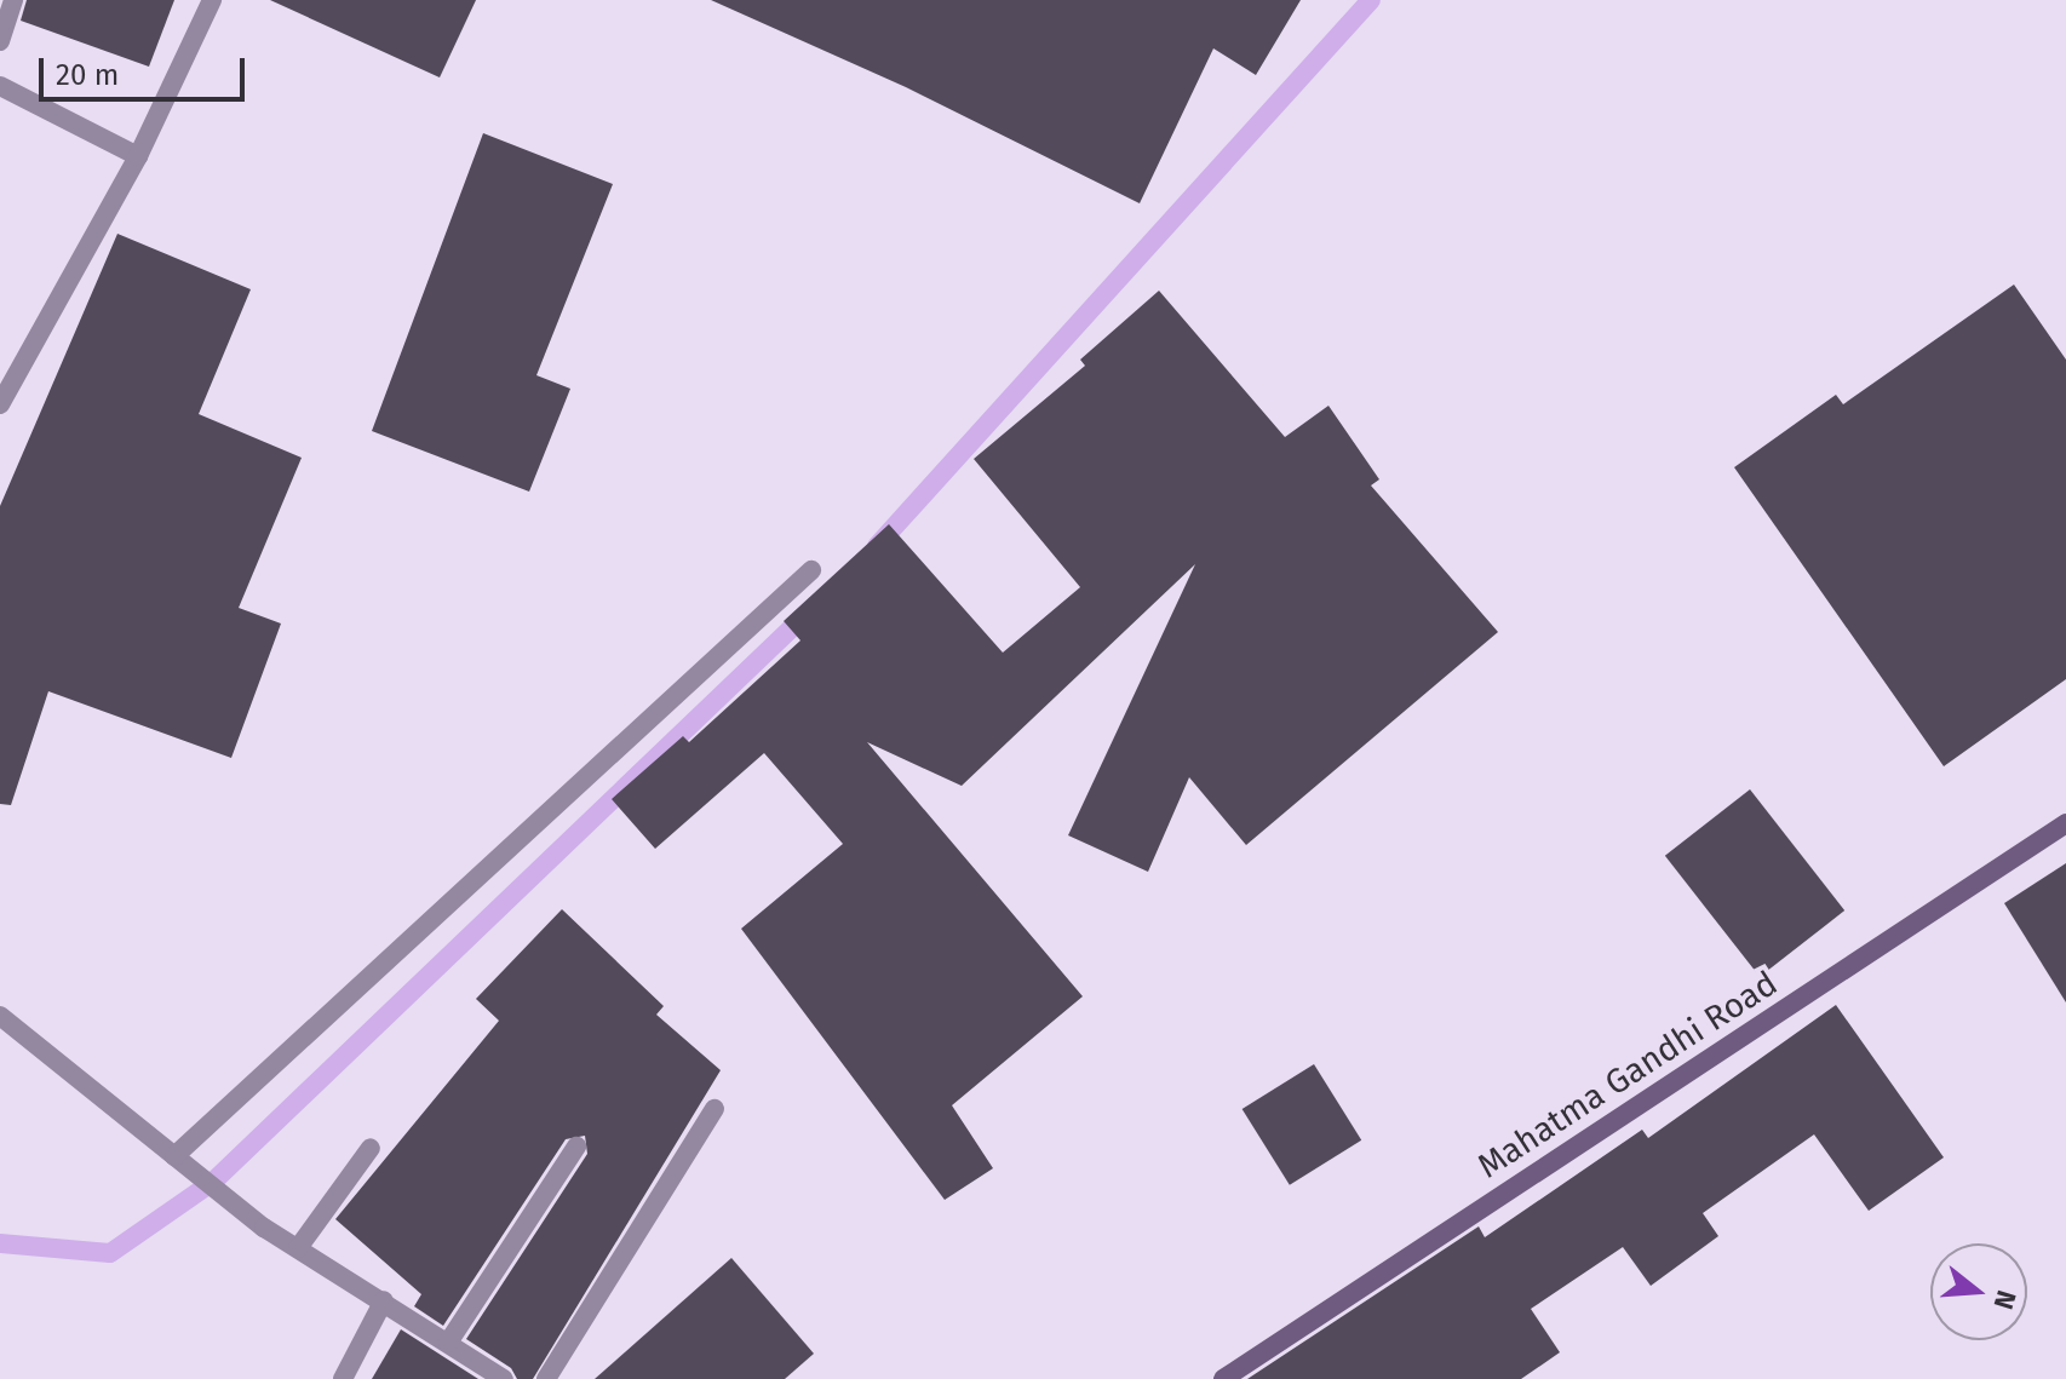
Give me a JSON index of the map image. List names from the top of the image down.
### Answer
{
  "streets": {
    "main road": ["Mahatma Gandhi Road"]
  },
  "scale_bar": "20 m",
  "north": "right"
}
